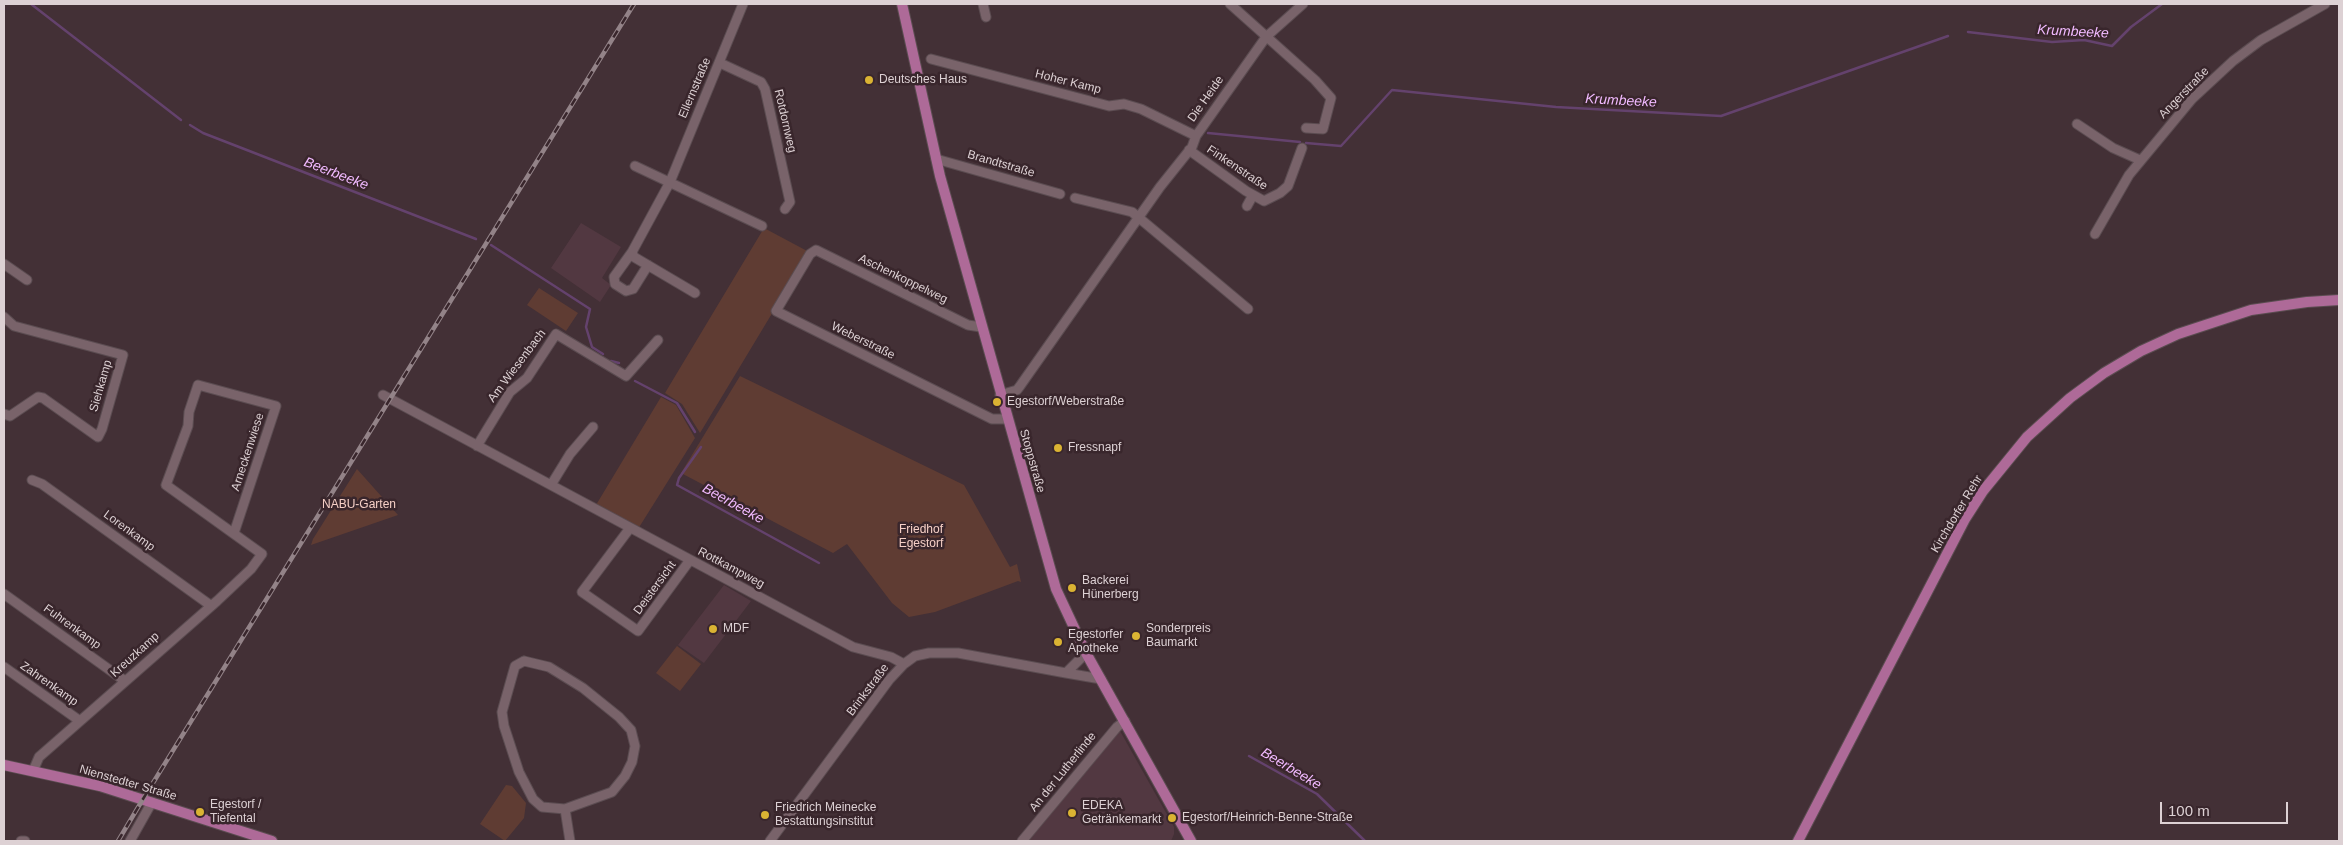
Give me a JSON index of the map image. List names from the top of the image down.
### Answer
{
  "streets": {
    "main road": ["Stoppstraße", "Kirchdorfer Rehr", "Nienstedter Straße"],
    "street": [
      "Hoher Kamp",
      "Ellernstraße",
      "Angerstraße",
      "Die Heide",
      "Rotdornweg",
      "Brandtstraße",
      "Finkenstraße",
      "Aschenkoppelweg",
      "Weberstraße",
      "Am Wiesenbach",
      "Siehkamp",
      "Arneckenwiese",
      "Lorenkamp",
      "Rottkampweg",
      "Deistersicht",
      "Fuhrenkamp",
      "Kreuzkamp",
      "Zahrenkamp",
      "Brinkstraße",
      "An der Lutherlinde"
    ]
  },
  "crossings": [
    ["Hoher Kamp", "Die Heide"],
    ["Ellernstraße", "Rotdornweg"],
    ["Die Heide", "Finkenstraße"],
    ["Die Heide", "Stoppstraße"],
    ["Brandtstraße", "Stoppstraße"],
    ["Aschenkoppelweg", "Weberstraße"],
    ["Aschenkoppelweg", "Stoppstraße"],
    ["Weberstraße", "Stoppstraße"],
    ["Am Wiesenbach", "Rottkampweg"],
    ["Arneckenwiese", "Kreuzkamp"],
    ["Stoppstraße", "Brinkstraße"],
    ["Stoppstraße", "An der Lutherlinde"],
    ["Lorenkamp", "Kreuzkamp"],
    ["Rottkampweg", "Deistersicht"],
    ["Rottkampweg", "Brinkstraße"],
    ["Fuhrenkamp", "Kreuzkamp"],
    ["Kreuzkamp", "Zahrenkamp"],
    ["Kreuzkamp", "Nienstedter Straße"]
  ],
  "water": ["Krumbeeke", "Beerbeeke"],
  "parks": ["NABU-Garten", "Friedhof Egestorf"],
  "places": [
    "Deutsches Haus",
    "Egestorf/Weberstraße",
    "Fressnapf",
    "Backerei Hünerberg",
    "MDF",
    "Sonderpreis Baumarkt",
    "Egestorfer Apotheke",
    "Egestorf / Tiefental",
    "EDEKA Getränkemarkt",
    "Friedrich Meinecke Bestattungsinstitut",
    "Egestorf/Heinrich-Benne-Straße"
  ],
  "scale_bar": "100 m"
}
